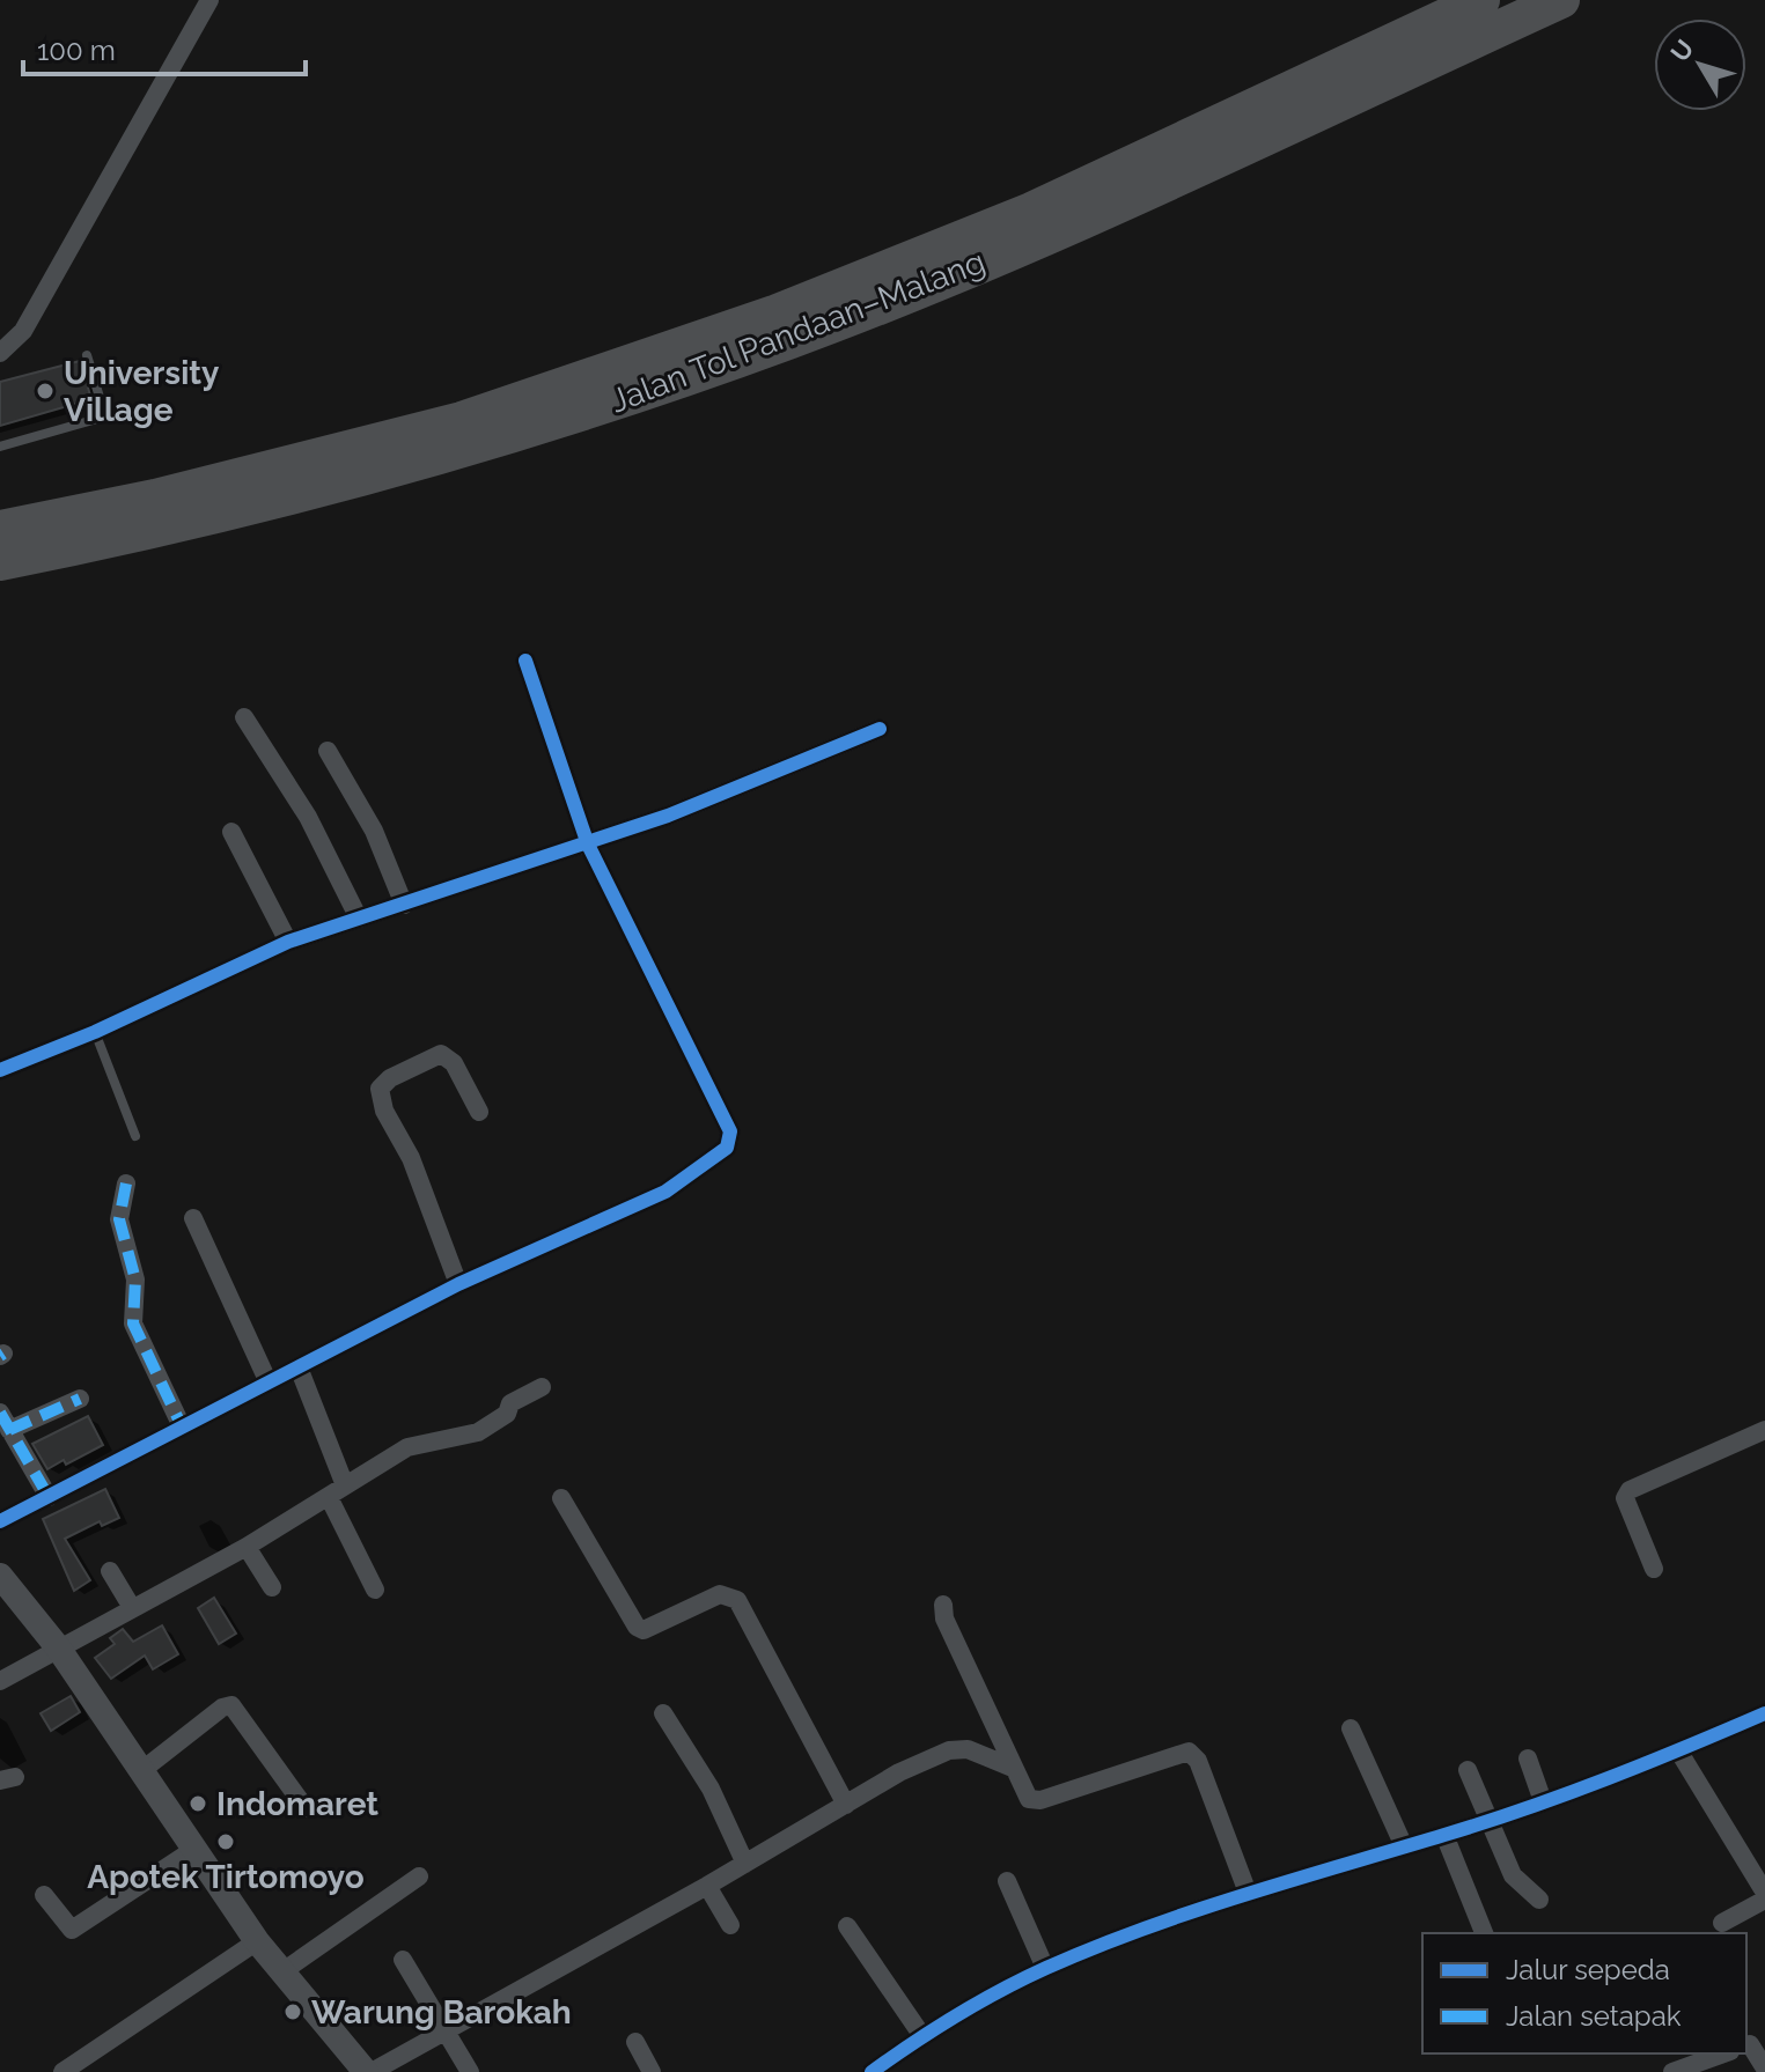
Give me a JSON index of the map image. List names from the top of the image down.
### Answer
{
  "streets": {
    "highway": ["Jalan Tol Pandaan–Malang"]
  },
  "places": [
    "University Village",
    "Indomaret",
    "Apotek Tirtomoyo",
    "Warung Barokah"
  ],
  "legend": ["Jalur sepeda", "Jalan setapak"],
  "scale_bar": "100 m",
  "north": "top left"
}
